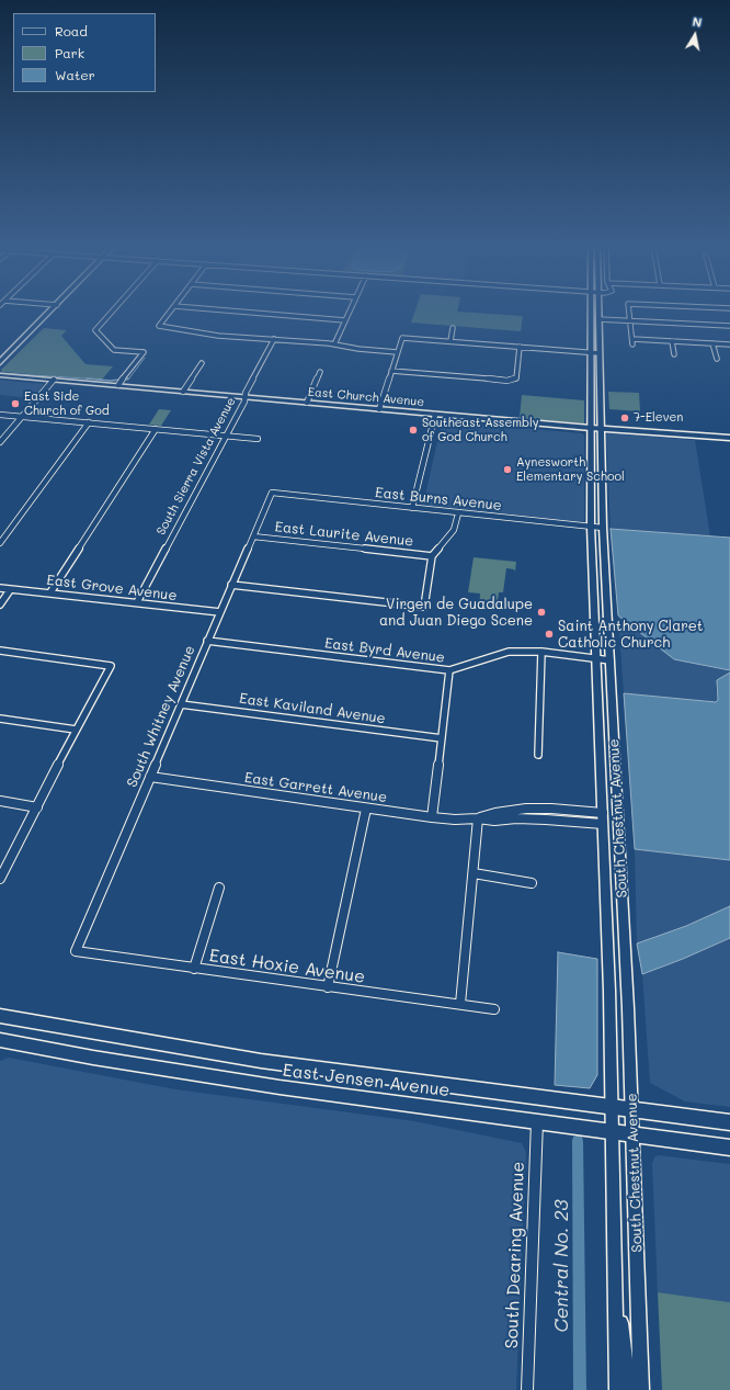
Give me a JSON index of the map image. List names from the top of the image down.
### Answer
{
  "streets": {
    "main road": ["South Chestnut Avenue", "East Jensen Avenue"],
    "street": [
      "East Church Avenue",
      "South Sierra Vista Avenue",
      "East Burns Avenue",
      "East Laurite Avenue",
      "East Grove Avenue",
      "East Byrd Avenue",
      "East Kaviland Avenue",
      "South Whitney Avenue",
      "East Garrett Avenue",
      "East Hoxie Avenue",
      "South Dearing Avenue"
    ]
  },
  "crossings": [
    ["East Church Avenue", "South Sierra Vista Avenue"],
    ["East Church Avenue", "South Chestnut Avenue"],
    ["South Sierra Vista Avenue", "East Grove Avenue"],
    ["East Burns Avenue", "South Whitney Avenue"],
    ["East Burns Avenue", "South Chestnut Avenue"],
    ["East Laurite Avenue", "South Whitney Avenue"],
    ["East Grove Avenue", "South Whitney Avenue"],
    ["East Byrd Avenue", "South Whitney Avenue"],
    ["East Byrd Avenue", "South Chestnut Avenue"],
    ["East Kaviland Avenue", "South Whitney Avenue"],
    ["South Whitney Avenue", "East Garrett Avenue"],
    ["South Whitney Avenue", "East Hoxie Avenue"],
    ["East Garrett Avenue", "South Chestnut Avenue"],
    ["South Chestnut Avenue", "East Jensen Avenue"],
    ["East Jensen Avenue", "South Dearing Avenue"]
  ],
  "water": ["Central No. 23"],
  "places": [
    "East Side Church of God",
    "7-Eleven",
    "Southeast Assembly of God Church",
    "Aynesworth Elementary School",
    "Virgen de Guadalupe and Juan Diego Scene",
    "Saint Anthony Claret Catholic Church"
  ],
  "legend": ["Road", "Park", "Water"],
  "north": "top"
}
